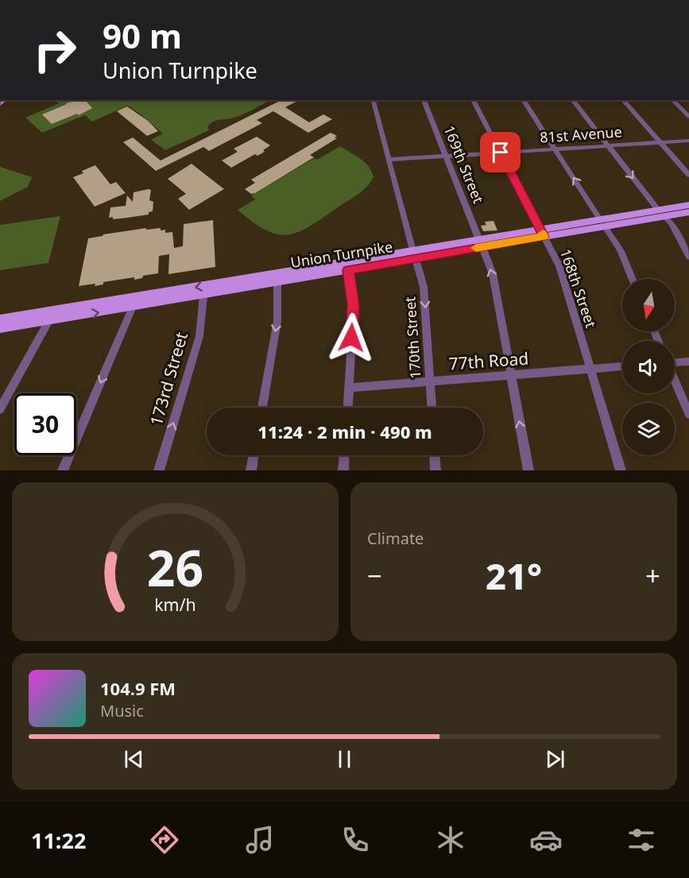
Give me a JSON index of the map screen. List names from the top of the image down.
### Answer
{
  "streets": {
    "main road": ["Union Turnpike"],
    "street": [
      "81st Avenue",
      "169th Street",
      "168th Street",
      "170th Street",
      "77th Road",
      "173rd Street"
    ]
  },
  "crossings": [
    ["81st Avenue", "169th Street"],
    ["81st Avenue", "168th Street"],
    ["81st Avenue", "170th Street"],
    ["169th Street", "Union Turnpike"],
    ["169th Street", "77th Road"],
    ["Union Turnpike", "168th Street"],
    ["Union Turnpike", "170th Street"],
    ["Union Turnpike", "173rd Street"],
    ["168th Street", "77th Road"],
    ["170th Street", "77th Road"]
  ],
  "one_way": ["169th Street", "170th Street", "173rd Street"],
  "north": "bottom",
  "page": {
    "turn": ["90 m", "Union Turnpike"],
    "limit": "30",
    "trip": "11:24 · 2 min · 490 m",
    "tile": "Climate",
    "heat": ["−", "21°", "+"],
    "song": ["104.9 FM", "Music"],
    "tabs": "11:22",
    "gauge": ["26", "km/h"]
  }
}
